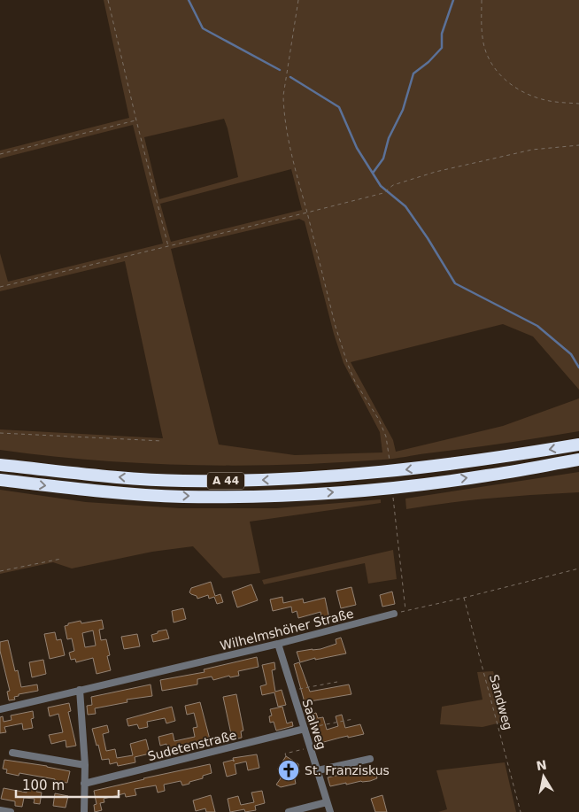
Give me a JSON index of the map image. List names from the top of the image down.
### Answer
{
  "streets": {
    "highway": ["A 44"],
    "street": ["Wilhelmshöher Straße", "Saalweg", "Sudetenstraße"],
    "path": ["Sandweg"]
  },
  "crossings": [
    ["Wilhelmshöher Straße", "Saalweg"],
    ["Saalweg", "Sudetenstraße"]
  ],
  "places": {
    "church": ["St. Franziskus"]
  },
  "scale_bar": "100 m",
  "north": "top"
}
